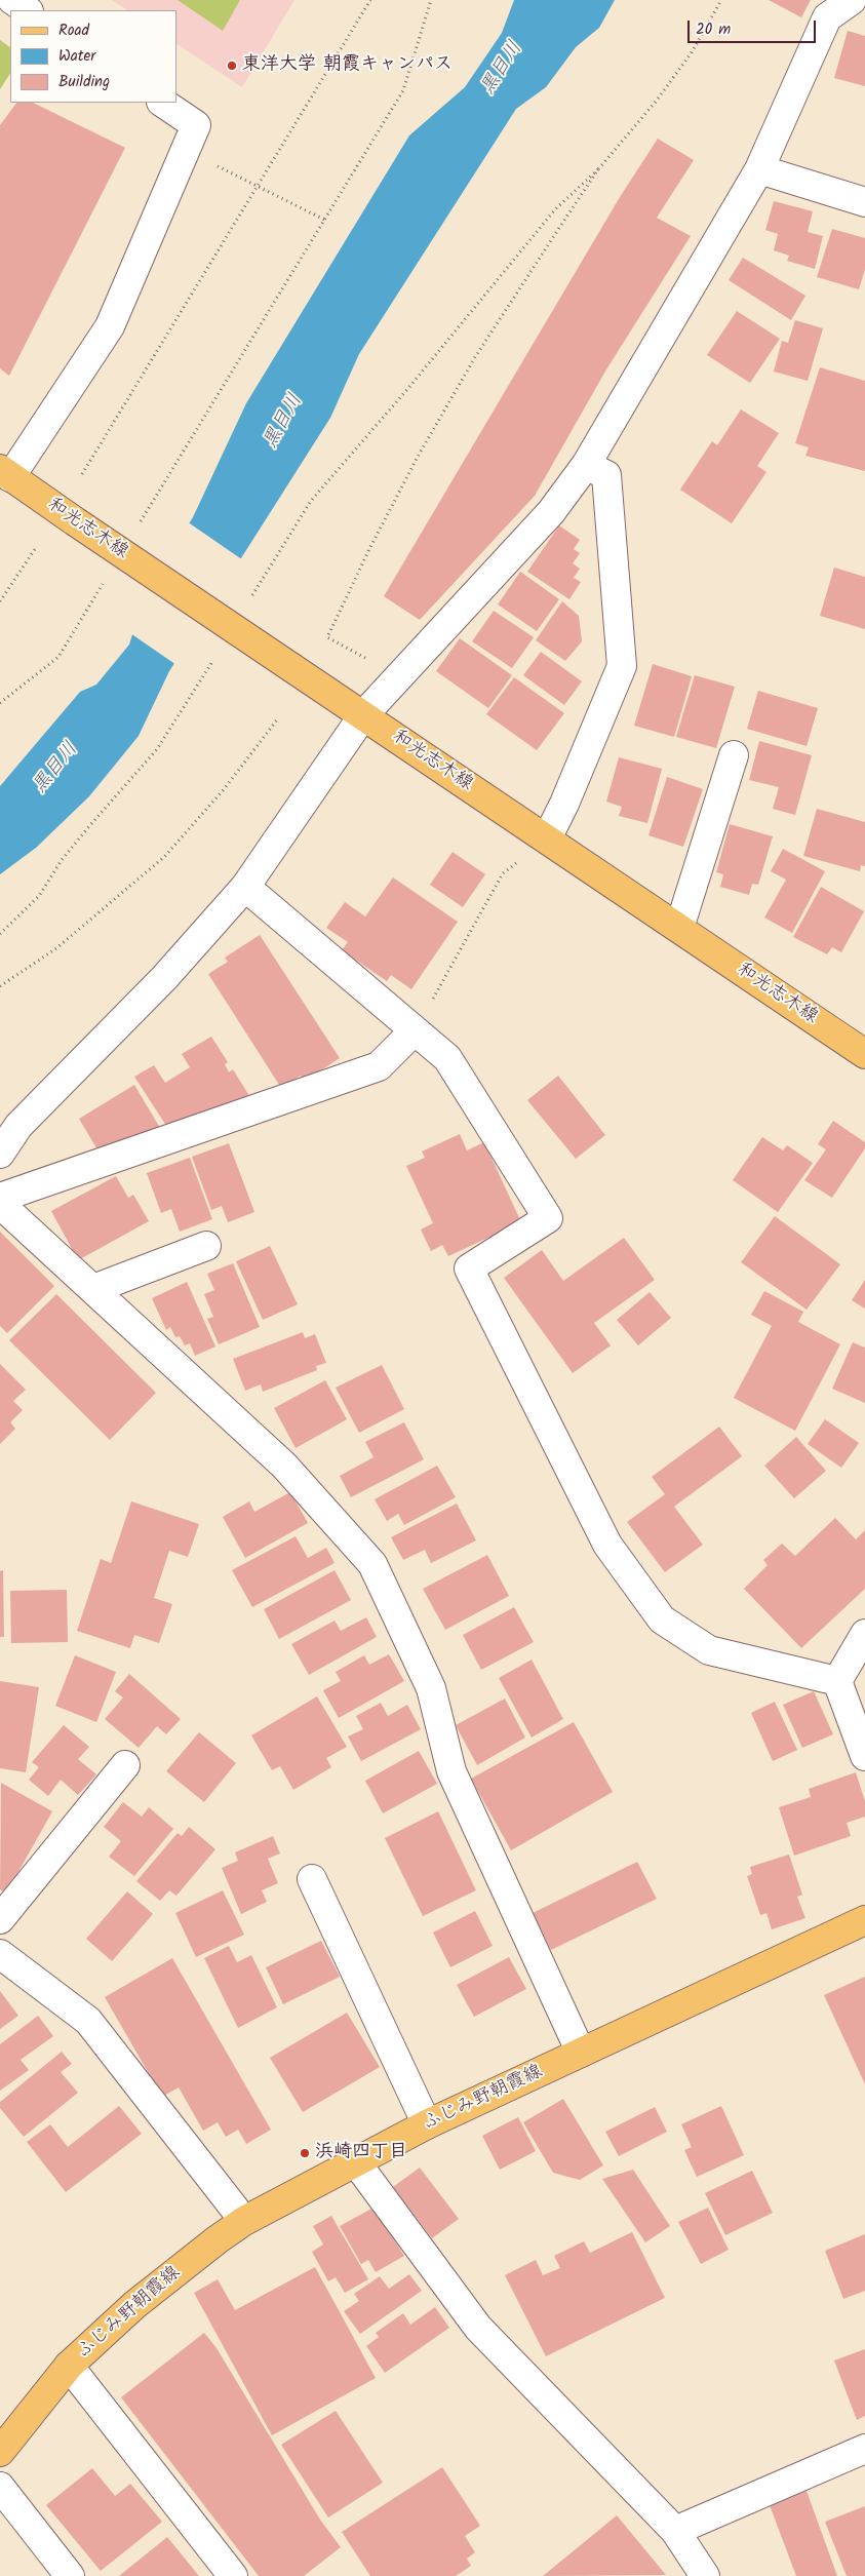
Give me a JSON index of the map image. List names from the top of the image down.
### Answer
{
  "streets": {
    "main road": ["和光志木線", "ふじみ野朝霞線"]
  },
  "water": ["黒目川"],
  "places": ["東洋大学 朝霞キャンパス", "浜崎四丁目"],
  "legend": ["Road", "Water", "Building"],
  "scale_bar": "20 m"
}
